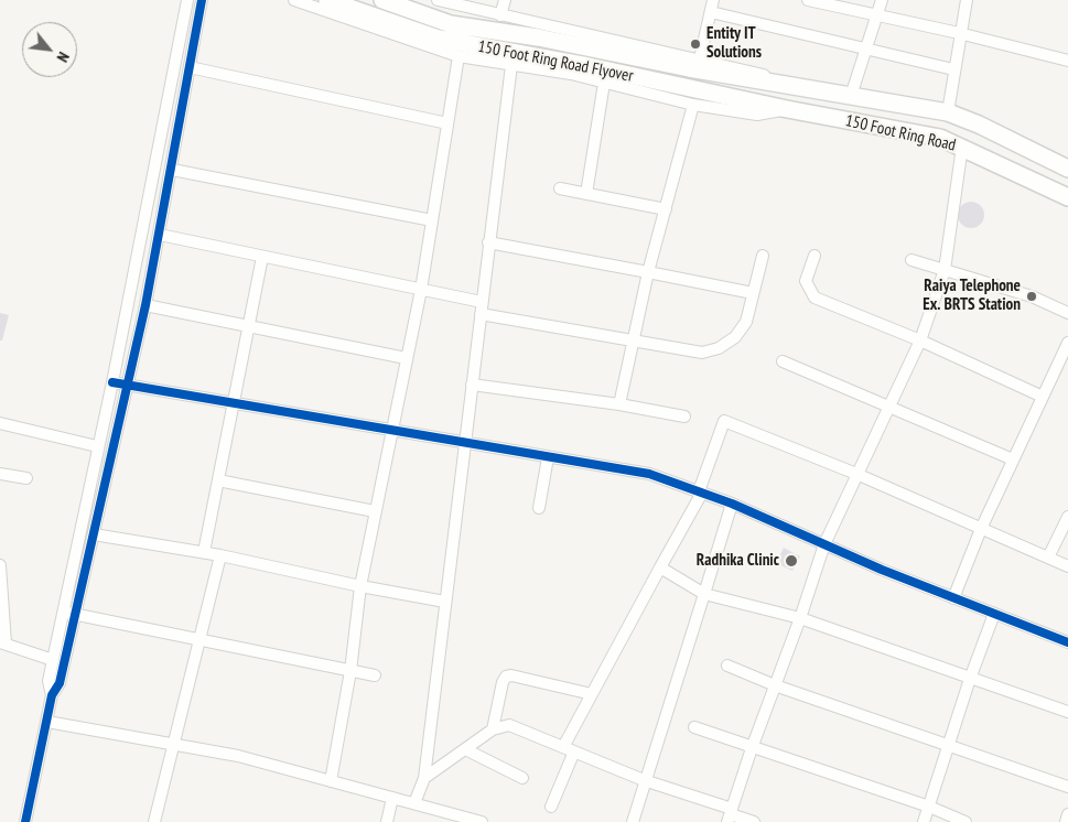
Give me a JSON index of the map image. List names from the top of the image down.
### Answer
{
  "streets": {
    "highway": ["150 Foot Ring Road Flyover", "150 Foot Ring Road"]
  },
  "crossings": [
    ["150 Foot Ring Road Flyover", "150 Foot Ring Road"]
  ],
  "places": ["Entity IT Solutions", "Raiya Telephone Ex. BRTS Station", "Radhika Clinic"],
  "north": "bottom right"
}
